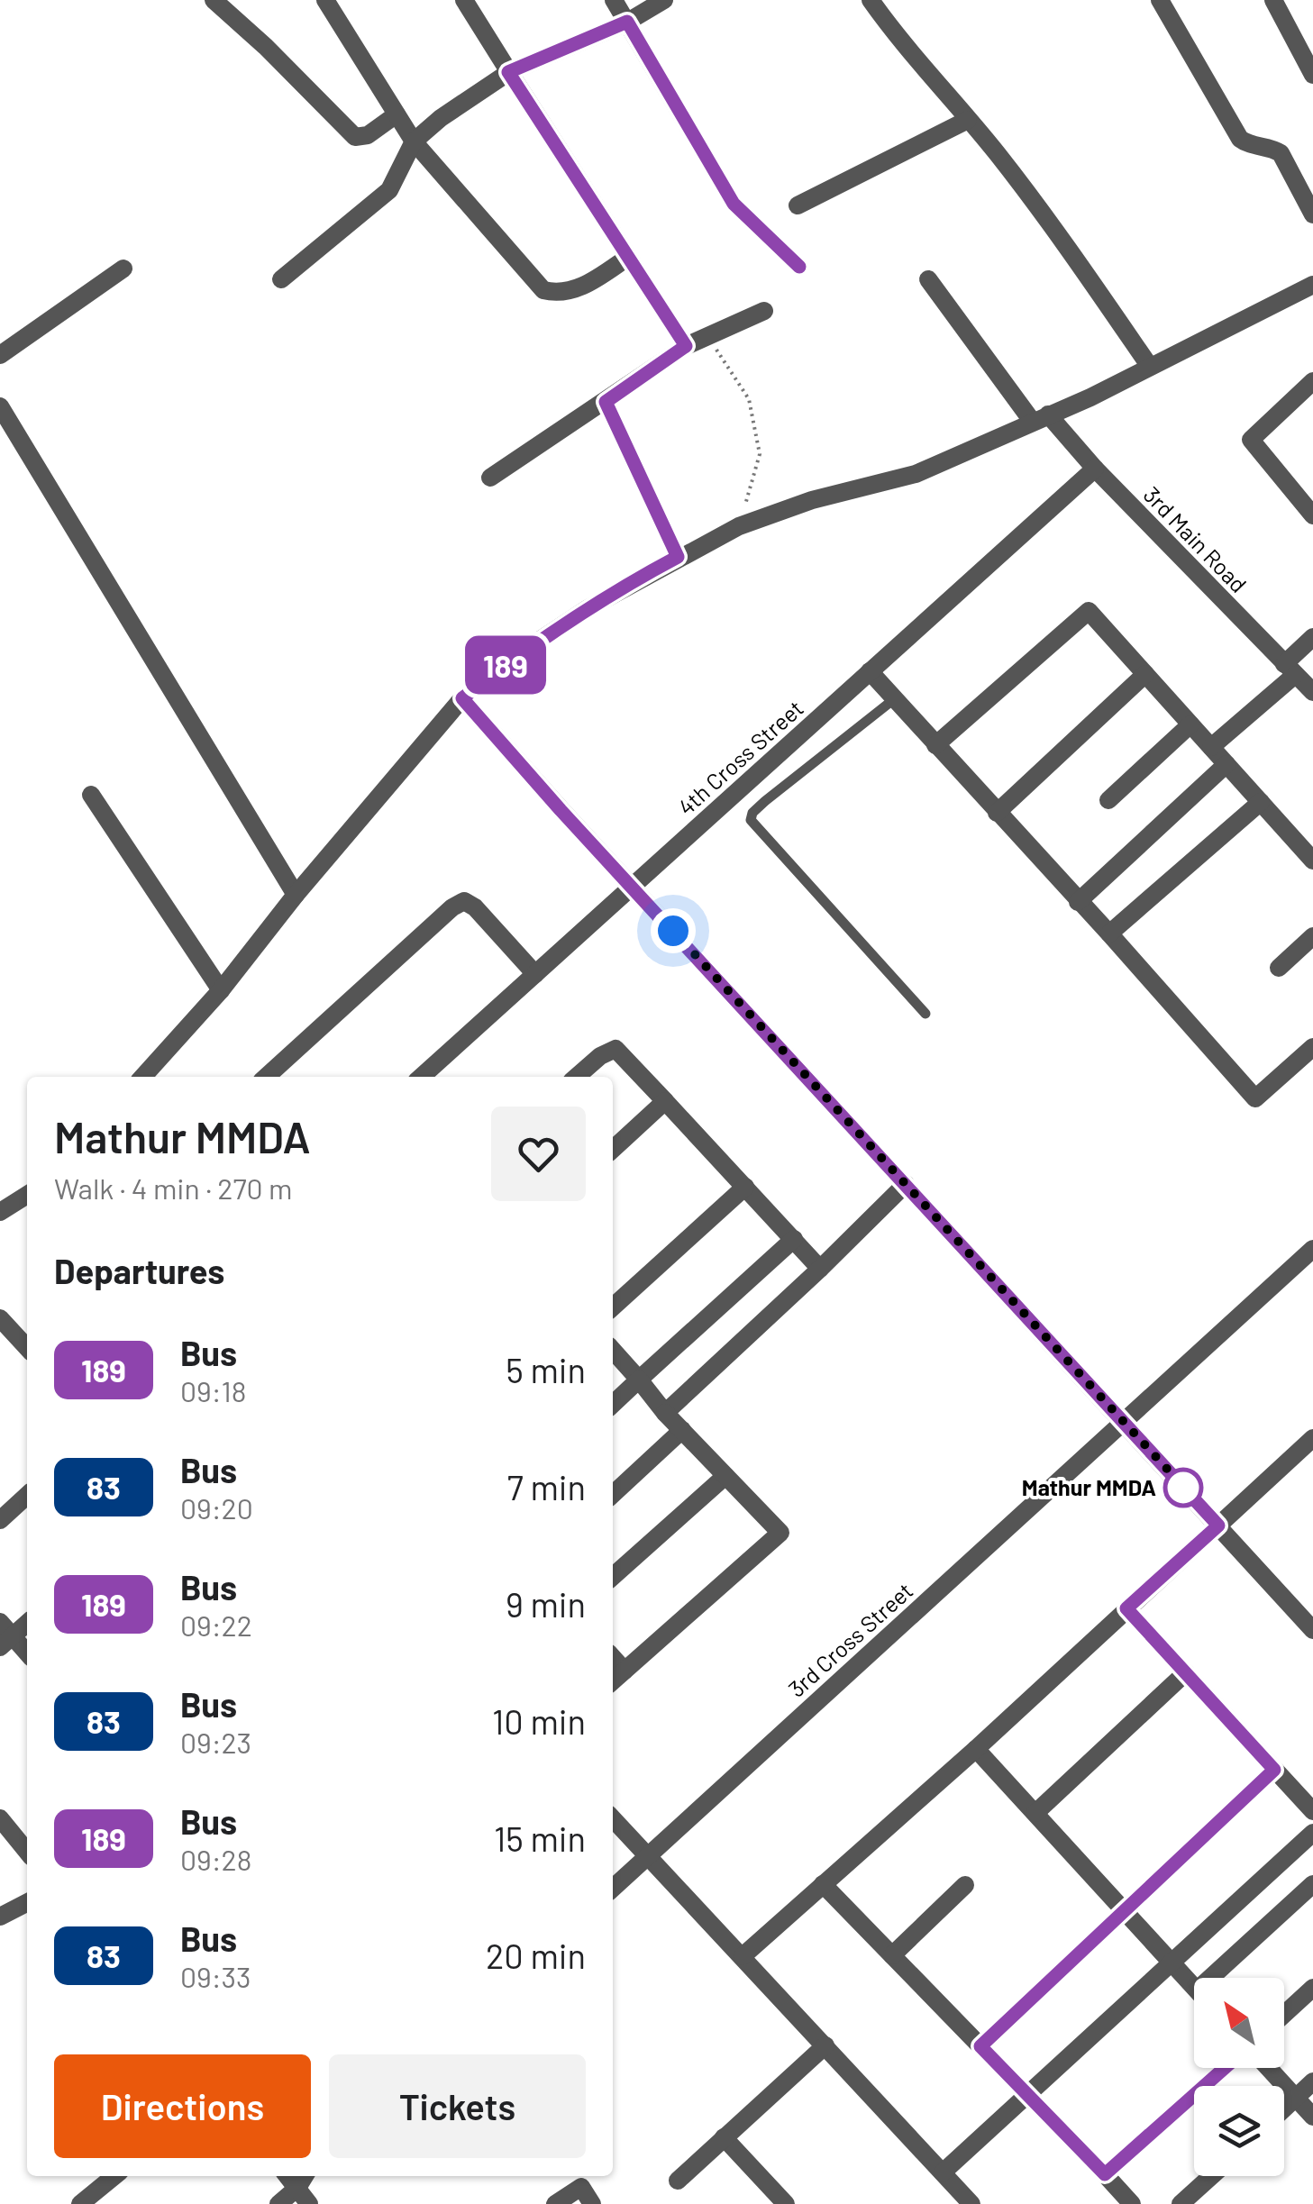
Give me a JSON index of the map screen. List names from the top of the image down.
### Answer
{
  "streets": {
    "street": ["3rd Main Road", "4th Cross Street", "3rd Cross Street"]
  },
  "crossings": [
    ["3rd Main Road", "4th Cross Street"]
  ],
  "places": ["Mathur MMDA"],
  "lines": ["bus line 189"],
  "north": "top left",
  "page": {
    "on_map": "189",
    "heading": [
      ["Mathur MMDA", "Walk · 4 min · 270 m"],
      "Departures"
    ],
    "list": [
      {
        "mark": "189",
        "name": "Bus",
        "note": "09:18",
        "value": "5 min"
      },
      {
        "mark": "83",
        "name": "Bus",
        "note": "09:20",
        "value": "7 min"
      },
      {
        "mark": "189",
        "name": "Bus",
        "note": "09:22",
        "value": "9 min"
      },
      {
        "mark": "83",
        "name": "Bus",
        "note": "09:23",
        "value": "10 min"
      },
      {
        "mark": "189",
        "name": "Bus",
        "note": "09:28",
        "value": "15 min"
      },
      {
        "mark": "83",
        "name": "Bus",
        "note": "09:33",
        "value": "20 min"
      }
    ],
    "buttons": ["Directions", "Tickets"]
  }
}
